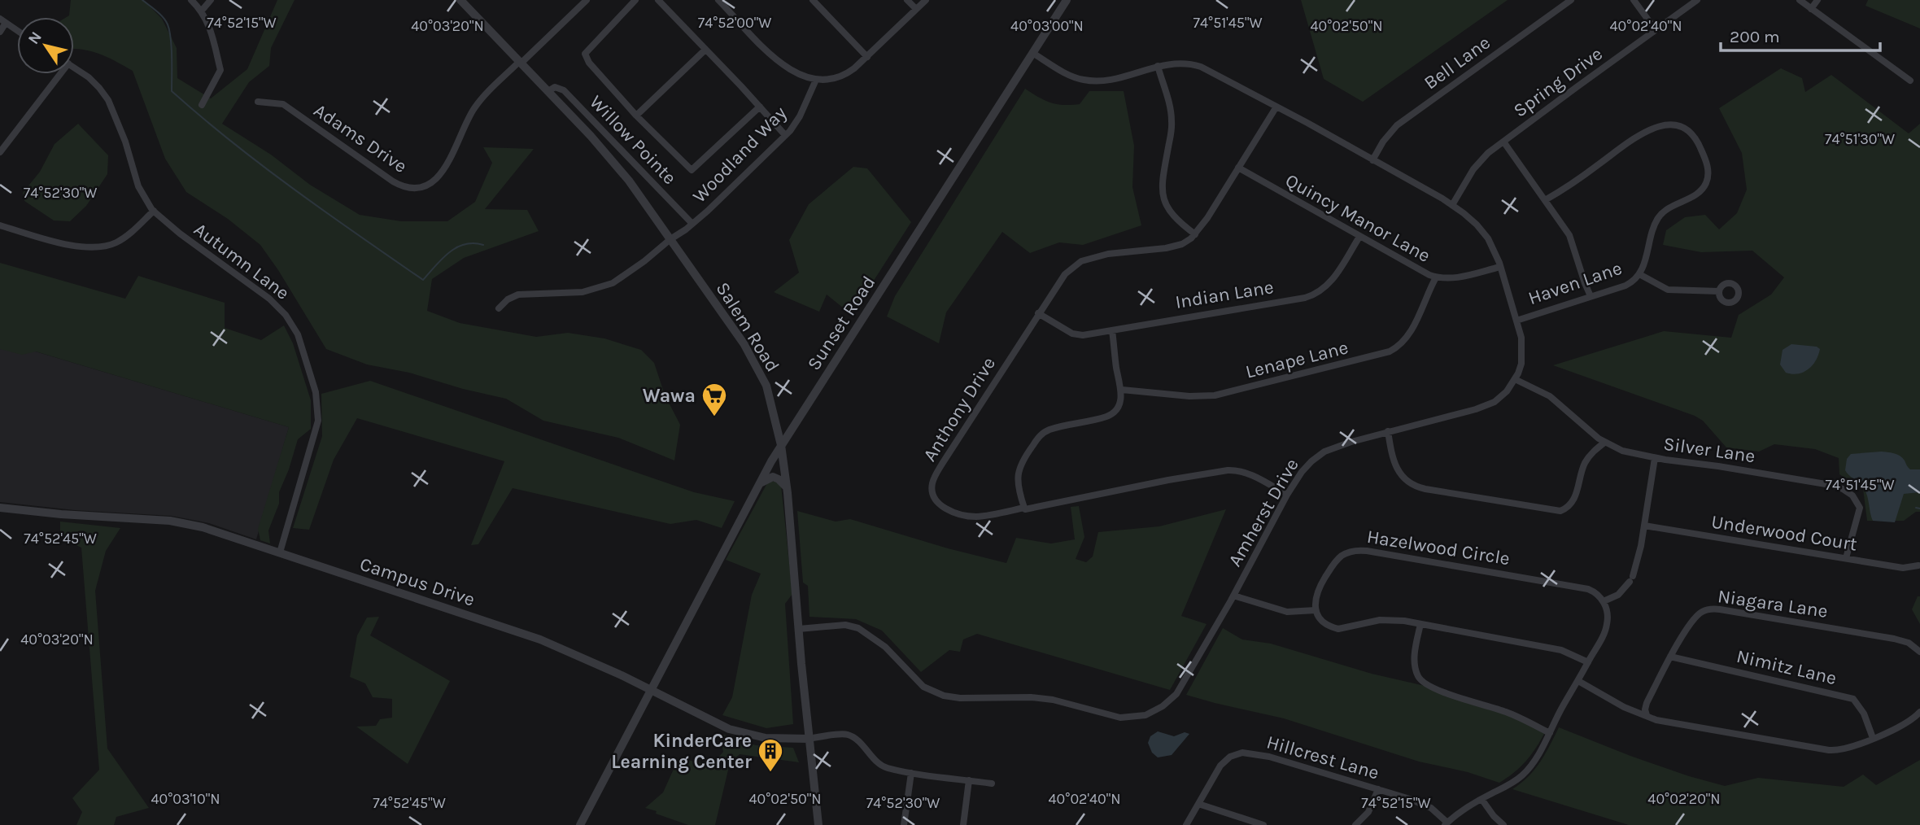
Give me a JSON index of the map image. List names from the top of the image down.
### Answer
{
  "streets": {
    "street": [
      "Bell Lane",
      "Spring Drive",
      "Adams Drive",
      "Willow Pointe",
      "Woodland Way",
      "Quincy Manor Lane",
      "Autumn Lane",
      "Haven Lane",
      "Indian Lane",
      "Sunset Road",
      "Salem Road",
      "Lenape Lane",
      "Anthony Drive",
      "Silver Lane",
      "Amherst Drive",
      "Underwood Court",
      "Hazelwood Circle",
      "Campus Drive",
      "Niagara Lane",
      "Nimitz Lane",
      "Hillcrest Lane"
    ]
  },
  "crossings": [
    ["Bell Lane", "Amherst Drive"],
    ["Spring Drive", "Amherst Drive"],
    ["Adams Drive", "Salem Road"],
    ["Willow Pointe", "Woodland Way"],
    ["Willow Pointe", "Salem Road"],
    ["Woodland Way", "Salem Road"],
    ["Quincy Manor Lane", "Indian Lane"],
    ["Quincy Manor Lane", "Lenape Lane"],
    ["Quincy Manor Lane", "Anthony Drive"],
    ["Quincy Manor Lane", "Amherst Drive"],
    ["Autumn Lane", "Campus Drive"],
    ["Haven Lane", "Amherst Drive"],
    ["Indian Lane", "Anthony Drive"],
    ["Sunset Road", "Salem Road"],
    ["Sunset Road", "Amherst Drive"],
    ["Sunset Road", "Campus Drive"],
    ["Salem Road", "Amherst Drive"],
    ["Salem Road", "Campus Drive"],
    ["Anthony Drive", "Amherst Drive"],
    ["Silver Lane", "Amherst Drive"],
    ["Silver Lane", "Underwood Court"],
    ["Niagara Lane", "Nimitz Lane"]
  ],
  "places": {
    "supermarket": ["Wawa"],
    "building": ["KinderCare Learning Center"]
  },
  "scale_bar": "200 m",
  "north": "top left",
  "coordinates": [
    "74°52'15\"W",
    "74°52'00\"W",
    "74°51'45\"W",
    "40°03'20\"N",
    "40°03'00\"N",
    "40°02'50\"N",
    "40°02'40\"N",
    "74°51'30\"W",
    "74°52'30\"W",
    "74°52'45\"W",
    "40°03'10\"N",
    "40°02'20\"N"
  ]
}
